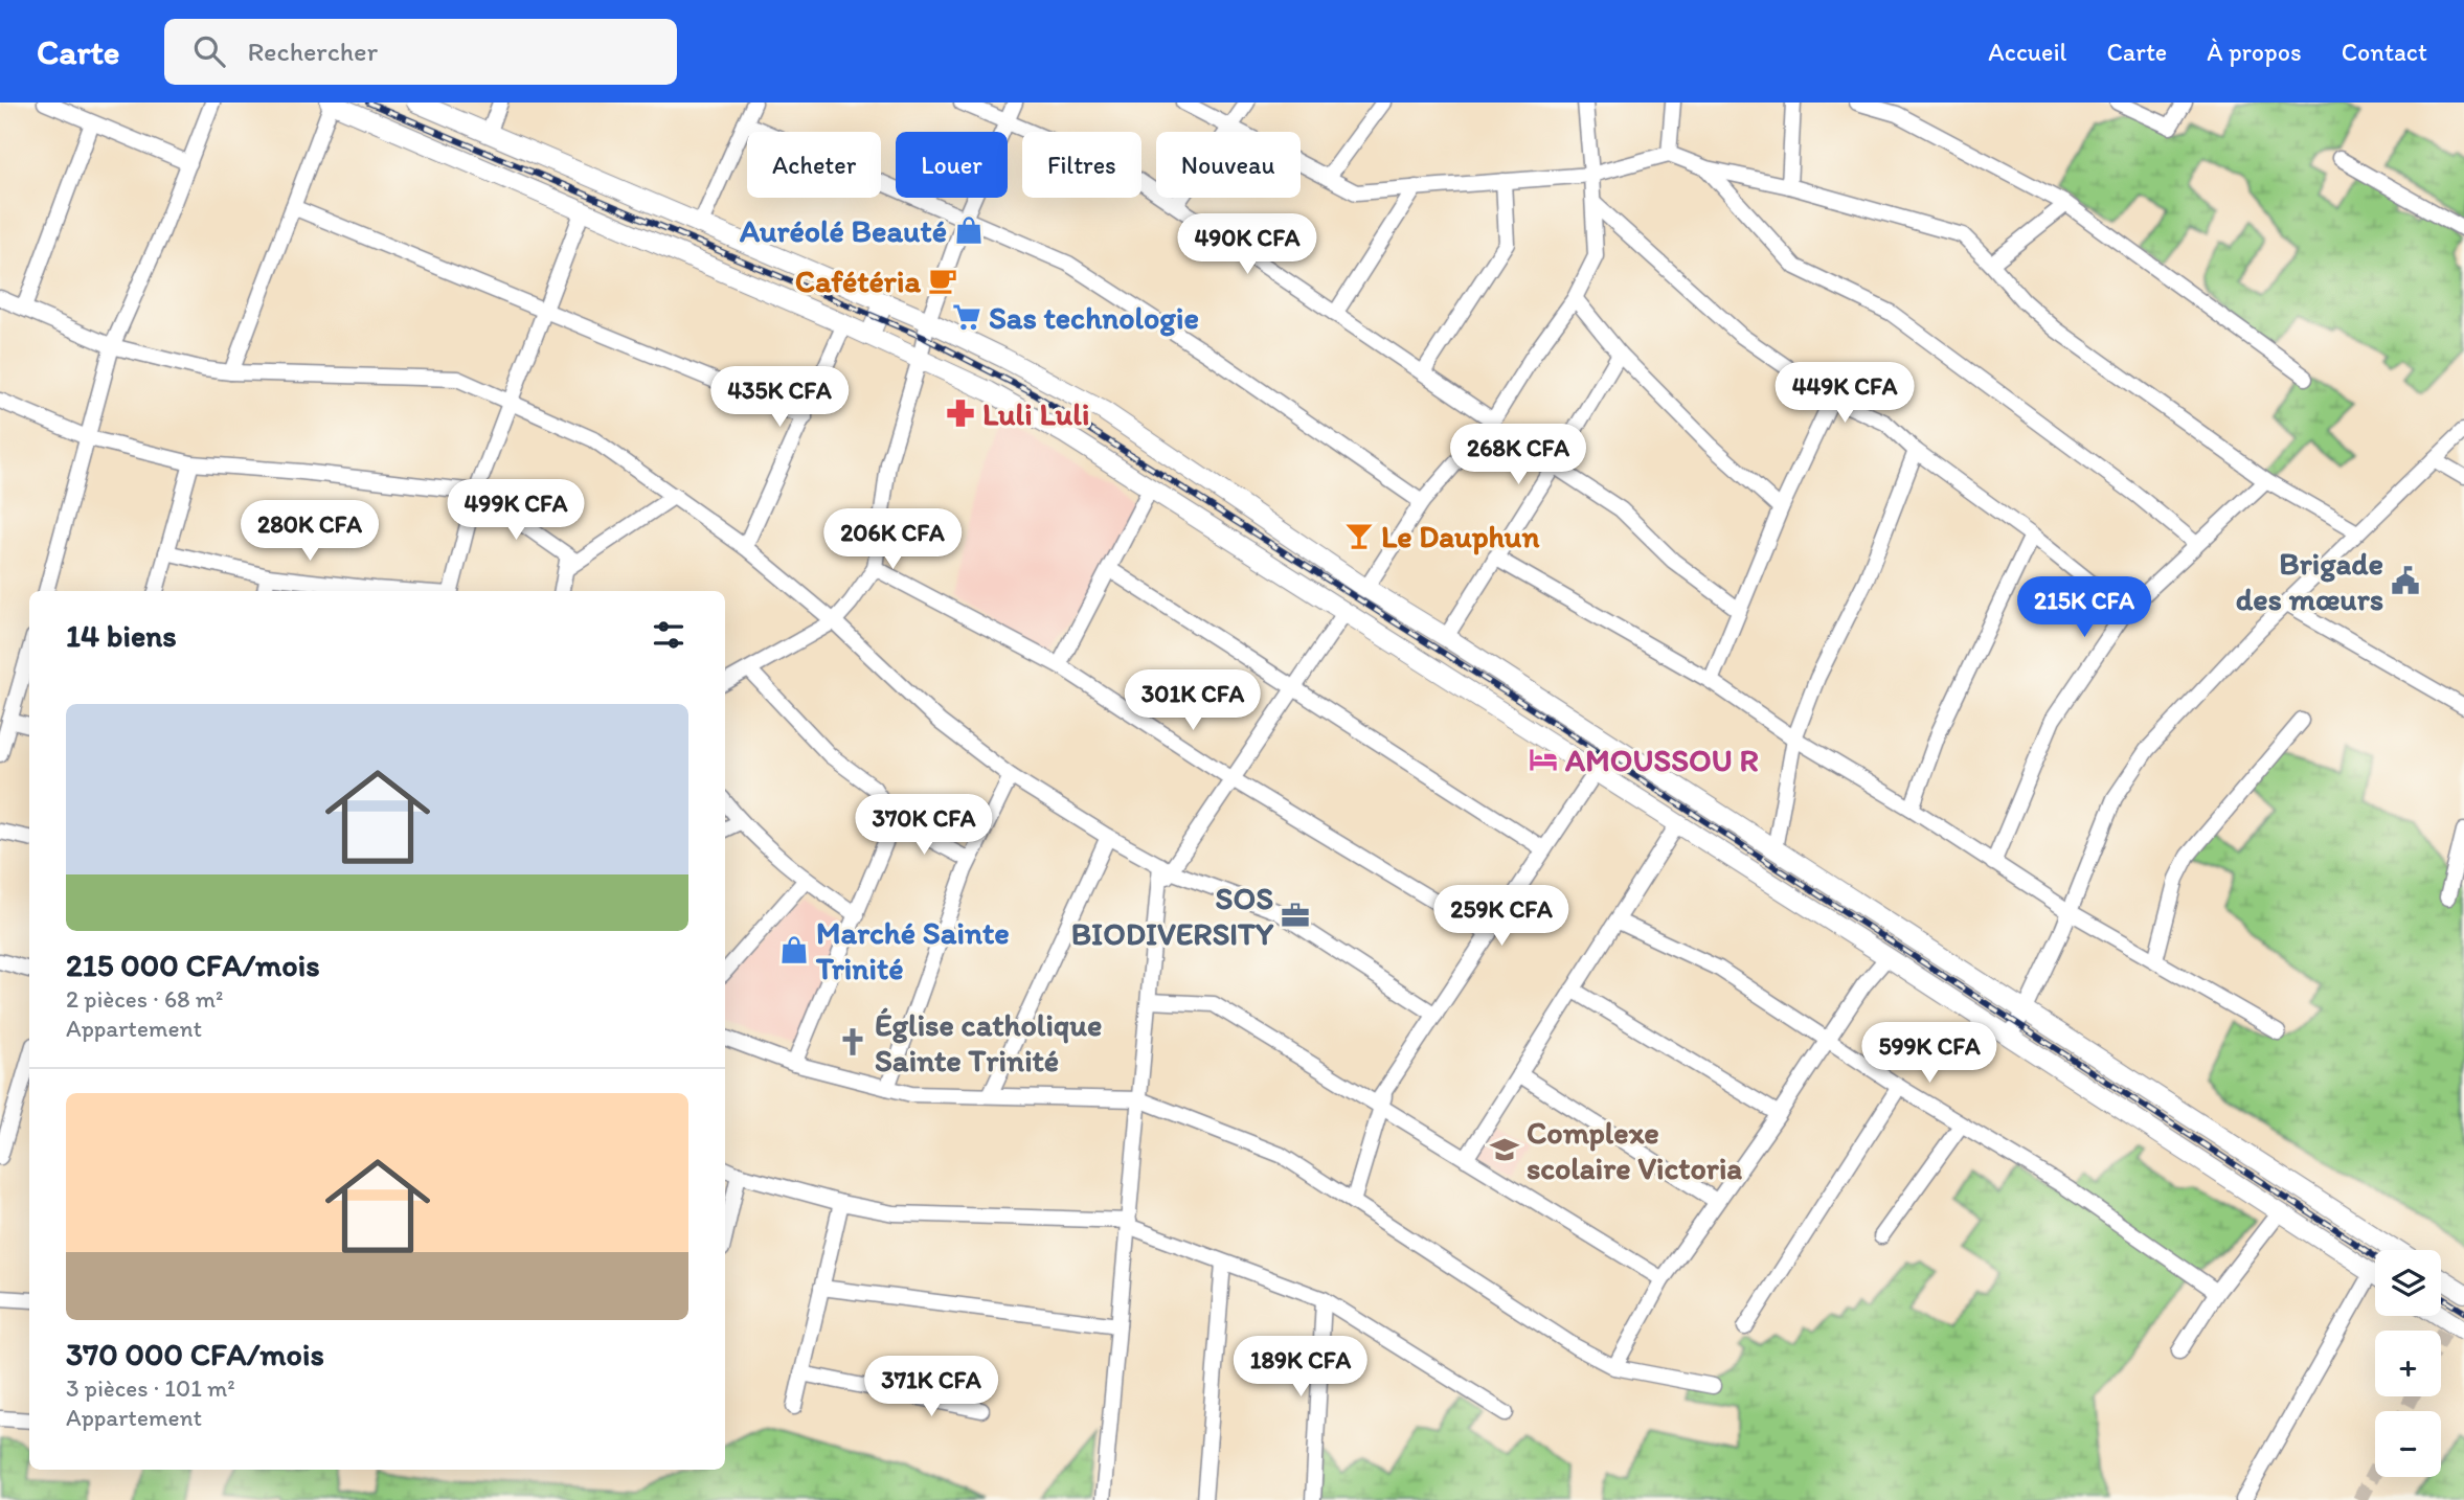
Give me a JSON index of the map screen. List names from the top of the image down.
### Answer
{
  "places": {
    "shop": ["Auréolé Beauté", "Marché Sainte Trinité"],
    "cafe": ["Cafétéria"],
    "supermarket": ["Sas technologie"],
    "pharmacy": ["Luli Luli"],
    "bar": ["Le Dauphun"],
    "public building": ["Brigade des mœurs"],
    "hotel": ["AMOUSSOU R"],
    "office": ["SOS BIODIVERSITY"],
    "church": ["Église catholique Sainte Trinité"],
    "school or university": ["Complexe scolaire Victoria"]
  },
  "page": {
    "header": "Carte",
    "search": "Rechercher",
    "nav": [
      "Accueil",
      "Carte",
      "À propos",
      "Contact"
    ],
    "chip": [
      "Acheter",
      "Louer",
      "Filtres",
      "Nouveau"
    ],
    "price": [
      "490K CFA",
      "449K CFA",
      "435K CFA",
      "268K CFA",
      "499K CFA",
      "280K CFA",
      "206K CFA",
      "215K CFA",
      "301K CFA",
      "370K CFA",
      "259K CFA",
      "599K CFA",
      "189K CFA",
      "371K CFA"
    ],
    "heading": "14 biens",
    "list": [
      {
        "name": "215 000 CFA/mois",
        "note": "2 pièces · 68 m² · Appartement"
      },
      {
        "name": "370 000 CFA/mois",
        "note": "3 pièces · 101 m² · Appartement"
      }
    ],
    "map_buttons": ["+", "−"]
  }
}
